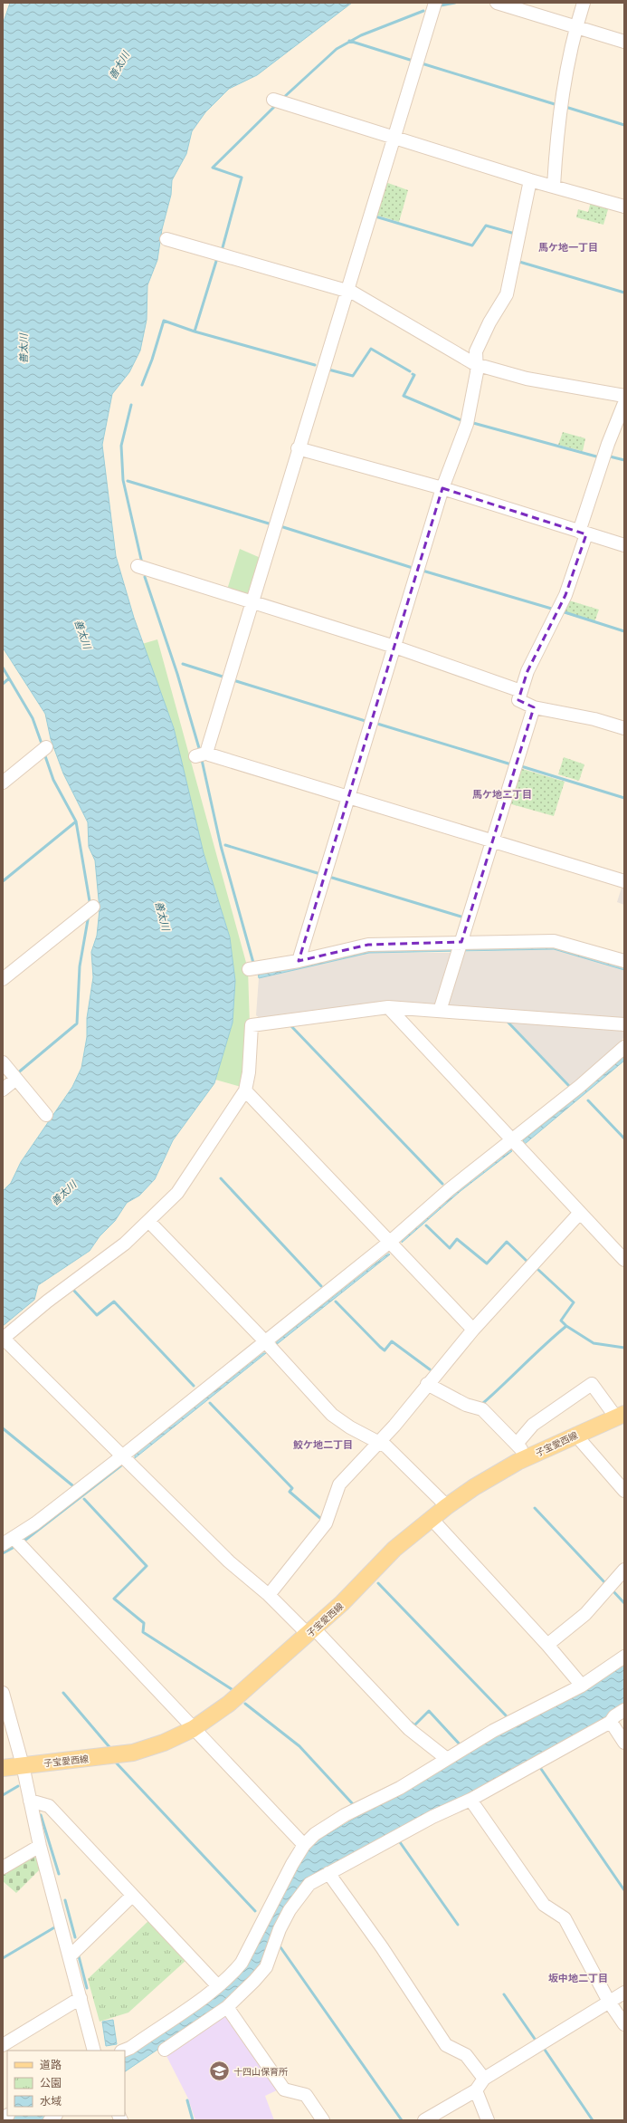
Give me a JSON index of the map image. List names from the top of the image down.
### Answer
{
  "streets": {
    "main road": ["子宝愛西線"]
  },
  "districts": [
    "馬ケ地一丁目",
    "馬ケ地二丁目",
    "鮫ケ地二丁目",
    "坂中地二丁目"
  ],
  "water": ["善太川"],
  "places": {
    "school or university": ["十四山保育所"]
  },
  "legend": ["道路", "公園", "水域"]
}
